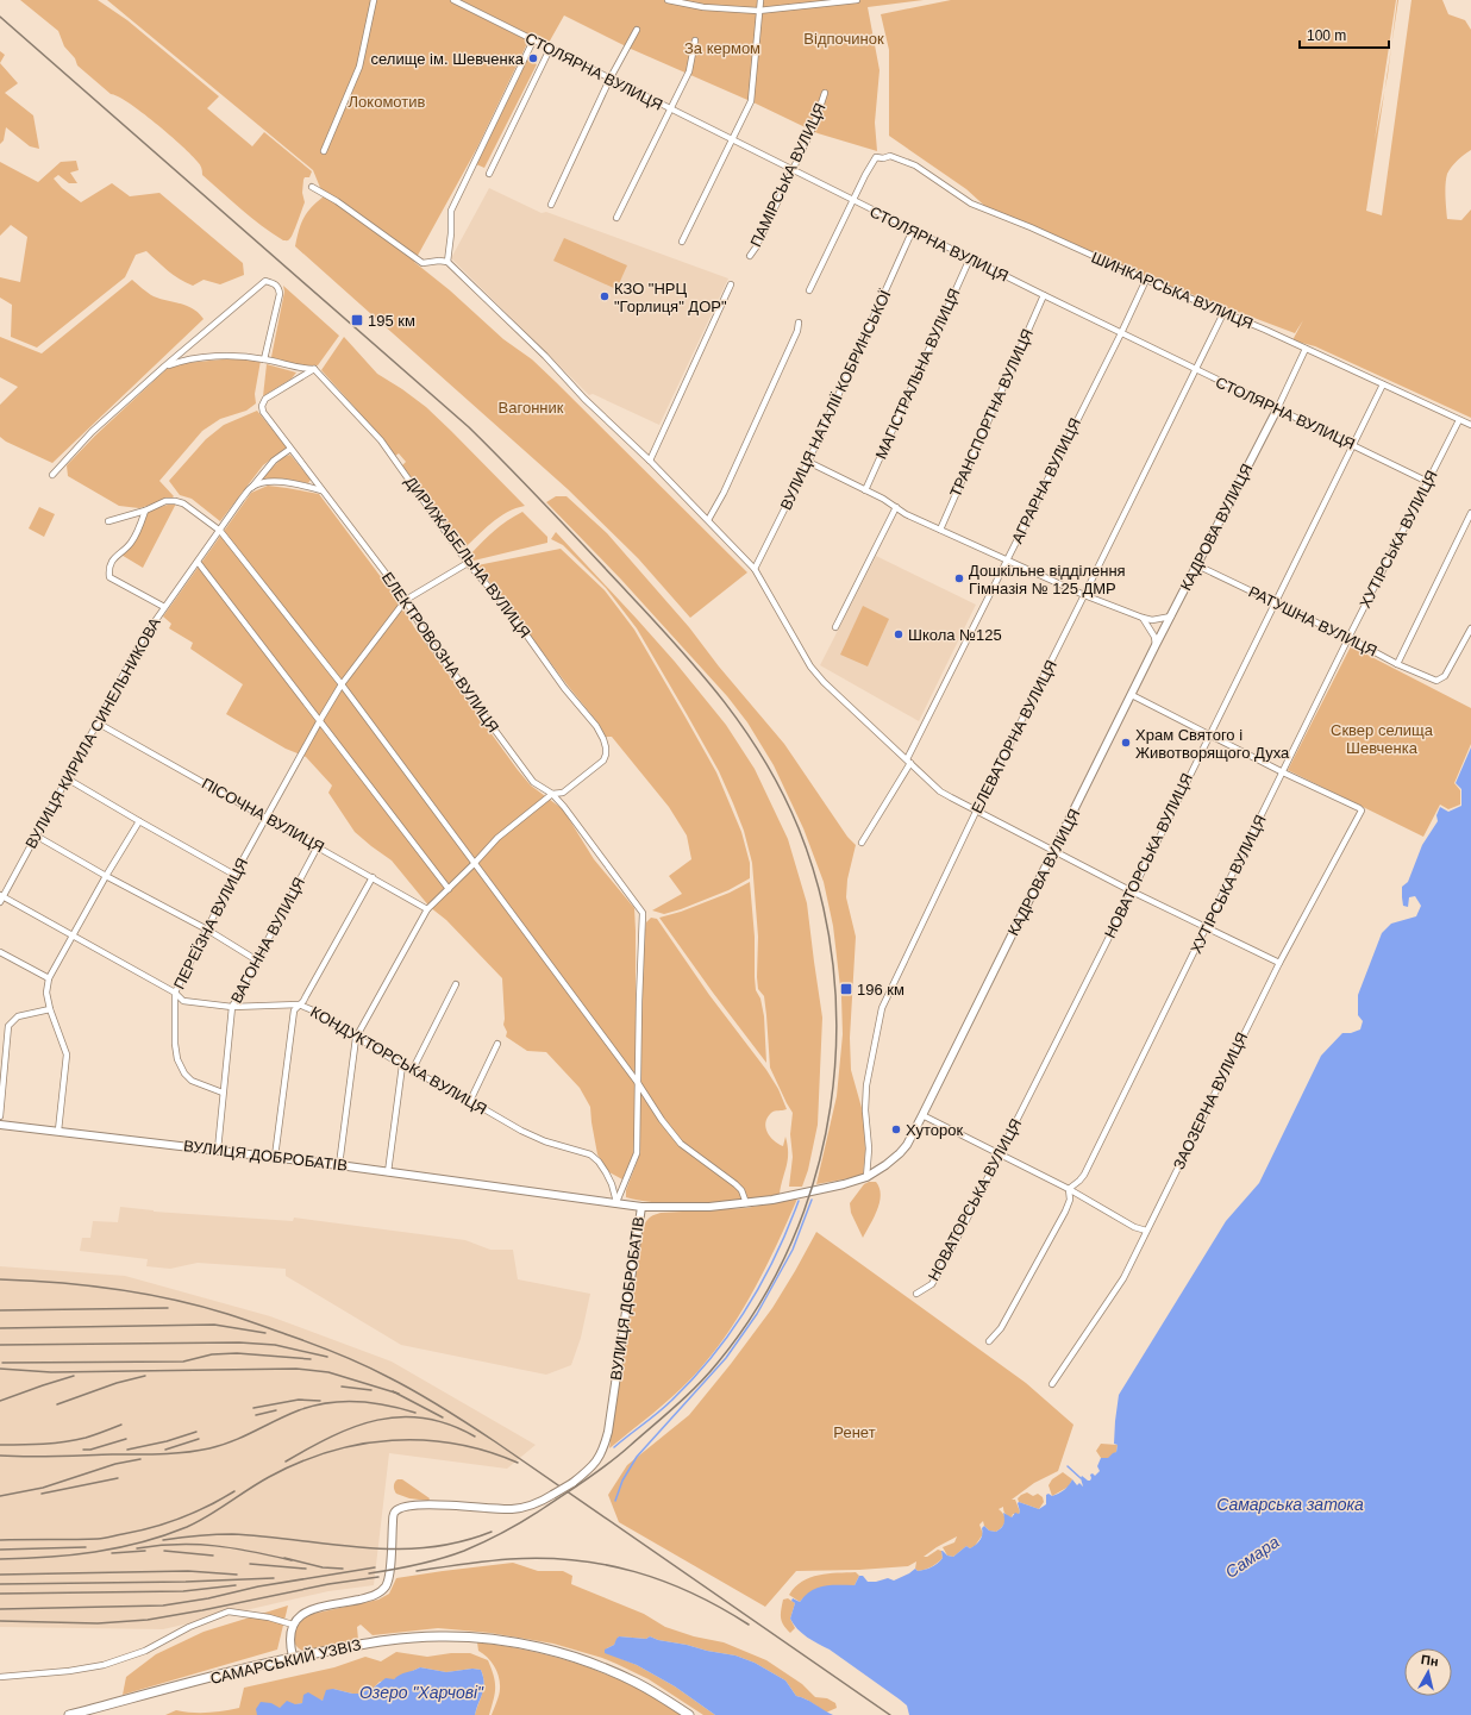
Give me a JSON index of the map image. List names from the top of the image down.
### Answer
{
  "streets": {
    "main road": ["САМАРСЬКИЙ УЗВІЗ"],
    "street": [
      "СТОЛЯРНА ВУЛИЦЯ",
      "ПАМІРСЬКА ВУЛИЦЯ",
      "ШИНКАРСЬКА ВУЛИЦЯ",
      "МАГІСТРАЛЬНА ВУЛИЦЯ",
      "ВУЛИЦЯ НАТАЛІЇ КОБРИНСЬКОЇ",
      "ТРАНСПОРТНА ВУЛИЦЯ",
      "АГРАРНА ВУЛИЦЯ",
      "КАДРОВА ВУЛИЦЯ",
      "ХУТІРСЬКА ВУЛИЦЯ",
      "ДИРИЖАБЕЛЬНА ВУЛИЦЯ",
      "РАТУШНА ВУЛИЦЯ",
      "ЕЛЕКТРОВОЗНА ВУЛИЦЯ",
      "ВУЛИЦЯ КИРИЛА СИНЕЛЬНИКОВА",
      "ЕЛЕВАТОРНА ВУЛИЦЯ",
      "ПІСОЧНА ВУЛИЦЯ",
      "НОВАТОРСЬКА ВУЛИЦЯ",
      "ПЕРЕЇЗНА ВУЛИЦЯ",
      "ВАГОННА ВУЛИЦЯ",
      "КОНДУКТОРСЬКА ВУЛИЦЯ",
      "ЗАОЗЕРНА ВУЛИЦЯ",
      "ВУЛИЦЯ ДОБРОБАТІВ"
    ]
  },
  "crossings": [
    ["СТОЛЯРНА ВУЛИЦЯ", "ПАМІРСЬКА ВУЛИЦЯ"],
    ["СТОЛЯРНА ВУЛИЦЯ", "ШИНКАРСЬКА ВУЛИЦЯ"],
    ["СТОЛЯРНА ВУЛИЦЯ", "МАГІСТРАЛЬНА ВУЛИЦЯ"],
    ["СТОЛЯРНА ВУЛИЦЯ", "ВУЛИЦЯ НАТАЛІЇ КОБРИНСЬКОЇ"],
    ["СТОЛЯРНА ВУЛИЦЯ", "ТРАНСПОРТНА ВУЛИЦЯ"],
    ["СТОЛЯРНА ВУЛИЦЯ", "АГРАРНА ВУЛИЦЯ"],
    ["СТОЛЯРНА ВУЛИЦЯ", "КАДРОВА ВУЛИЦЯ"],
    ["СТОЛЯРНА ВУЛИЦЯ", "ХУТІРСЬКА ВУЛИЦЯ"],
    ["СТОЛЯРНА ВУЛИЦЯ", "ЕЛЕВАТОРНА ВУЛИЦЯ"],
    ["СТОЛЯРНА ВУЛИЦЯ", "НОВАТОРСЬКА ВУЛИЦЯ"],
    ["ШИНКАРСЬКА ВУЛИЦЯ", "АГРАРНА ВУЛИЦЯ"],
    ["ШИНКАРСЬКА ВУЛИЦЯ", "КАДРОВА ВУЛИЦЯ"],
    ["ШИНКАРСЬКА ВУЛИЦЯ", "ХУТІРСЬКА ВУЛИЦЯ"],
    ["ШИНКАРСЬКА ВУЛИЦЯ", "ЕЛЕВАТОРНА ВУЛИЦЯ"],
    ["ШИНКАРСЬКА ВУЛИЦЯ", "НОВАТОРСЬКА ВУЛИЦЯ"],
    ["КАДРОВА ВУЛИЦЯ", "РАТУШНА ВУЛИЦЯ"],
    ["КАДРОВА ВУЛИЦЯ", "ЕЛЕВАТОРНА ВУЛИЦЯ"],
    ["КАДРОВА ВУЛИЦЯ", "ВУЛИЦЯ ДОБРОБАТІВ"],
    ["ХУТІРСЬКА ВУЛИЦЯ", "РАТУШНА ВУЛИЦЯ"],
    ["ХУТІРСЬКА ВУЛИЦЯ", "ЗАОЗЕРНА ВУЛИЦЯ"],
    ["ДИРИЖАБЕЛЬНА ВУЛИЦЯ", "ЕЛЕКТРОВОЗНА ВУЛИЦЯ"],
    ["РАТУШНА ВУЛИЦЯ", "НОВАТОРСЬКА ВУЛИЦЯ"],
    ["ЕЛЕКТРОВОЗНА ВУЛИЦЯ", "ВУЛИЦЯ КИРИЛА СИНЕЛЬНИКОВА"],
    ["ЕЛЕКТРОВОЗНА ВУЛИЦЯ", "ПЕРЕЇЗНА ВУЛИЦЯ"],
    ["ВУЛИЦЯ КИРИЛА СИНЕЛЬНИКОВА", "ПІСОЧНА ВУЛИЦЯ"],
    ["ВУЛИЦЯ КИРИЛА СИНЕЛЬНИКОВА", "КОНДУКТОРСЬКА ВУЛИЦЯ"],
    ["ПІСОЧНА ВУЛИЦЯ", "ПЕРЕЇЗНА ВУЛИЦЯ"],
    ["ПІСОЧНА ВУЛИЦЯ", "ВАГОННА ВУЛИЦЯ"],
    ["ПЕРЕЇЗНА ВУЛИЦЯ", "ВАГОННА ВУЛИЦЯ"],
    ["ПЕРЕЇЗНА ВУЛИЦЯ", "КОНДУКТОРСЬКА ВУЛИЦЯ"],
    ["ВАГОННА ВУЛИЦЯ", "КОНДУКТОРСЬКА ВУЛИЦЯ"],
    ["ВАГОННА ВУЛИЦЯ", "ВУЛИЦЯ ДОБРОБАТІВ"],
    ["КОНДУКТОРСЬКА ВУЛИЦЯ", "ВУЛИЦЯ ДОБРОБАТІВ"]
  ],
  "water": ["Самарська затока", "Самара", "Озеро \"Харчові\""],
  "parks": [
    "Відпочинок",
    "За кермом",
    "Локомотив",
    "Вагонник",
    "Сквер селища Шевченка",
    "Ренет"
  ],
  "places": {
    "other": [
      "селище ім. Шевченка",
      "КЗО \"НРЦ \"Горлиця\" ДОР\"",
      "Дошкільне відділення Гімназія № 125 ДМР",
      "Школа №125",
      "Храм Святого і Животворящого Духа",
      "Хуторок"
    ],
    "transit": ["195 км", "196 км"]
  },
  "scale_bar": "100 m",
  "north": "top"
}
